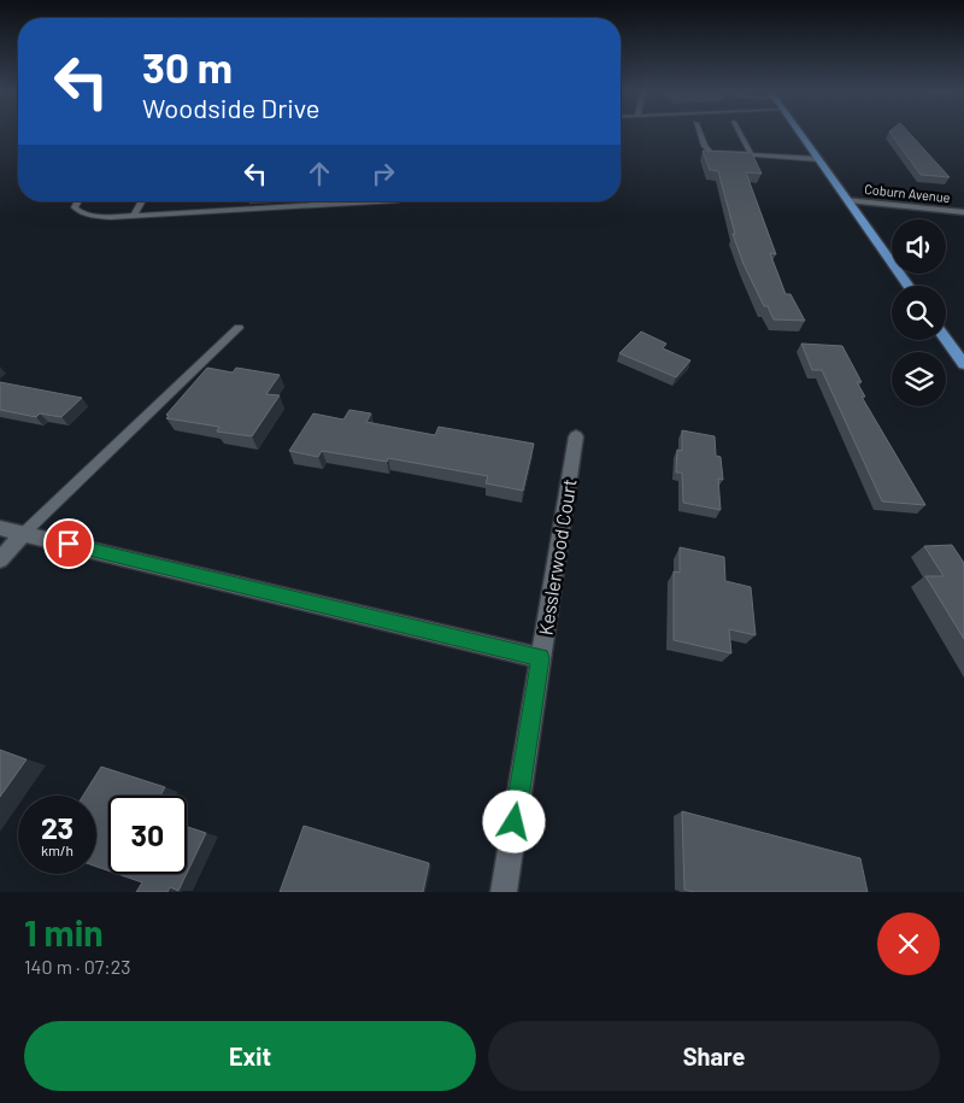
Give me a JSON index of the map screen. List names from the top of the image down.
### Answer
{
  "streets": {
    "street": ["Coburn Avenue", "Kesslerwood Court"]
  },
  "page": {
    "turn": ["30 m", "Woodside Drive"],
    "speed": "23 km/h",
    "limit": "30",
    "heading": ["1 min", "140 m · 07:23"],
    "buttons": ["Exit", "Share"]
  }
}
